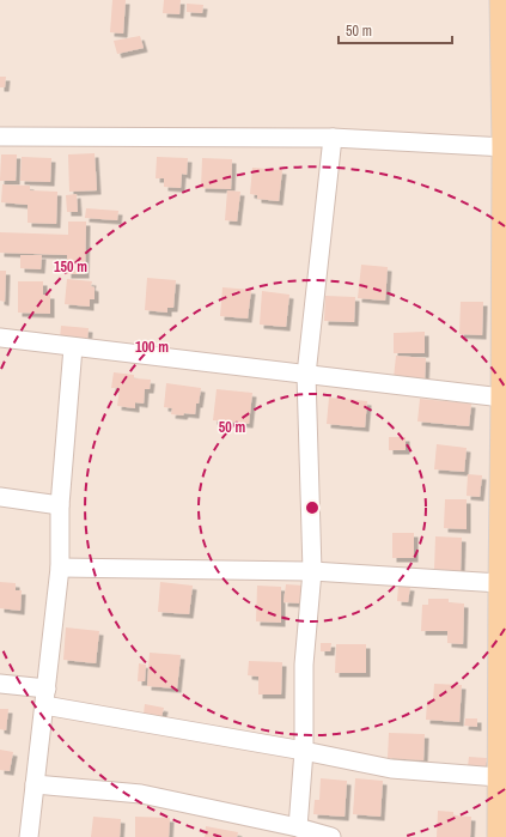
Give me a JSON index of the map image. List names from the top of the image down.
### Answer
{
  "scale_bar": "50 m",
  "rings": ["150 m", "100 m", "50 m"]
}
